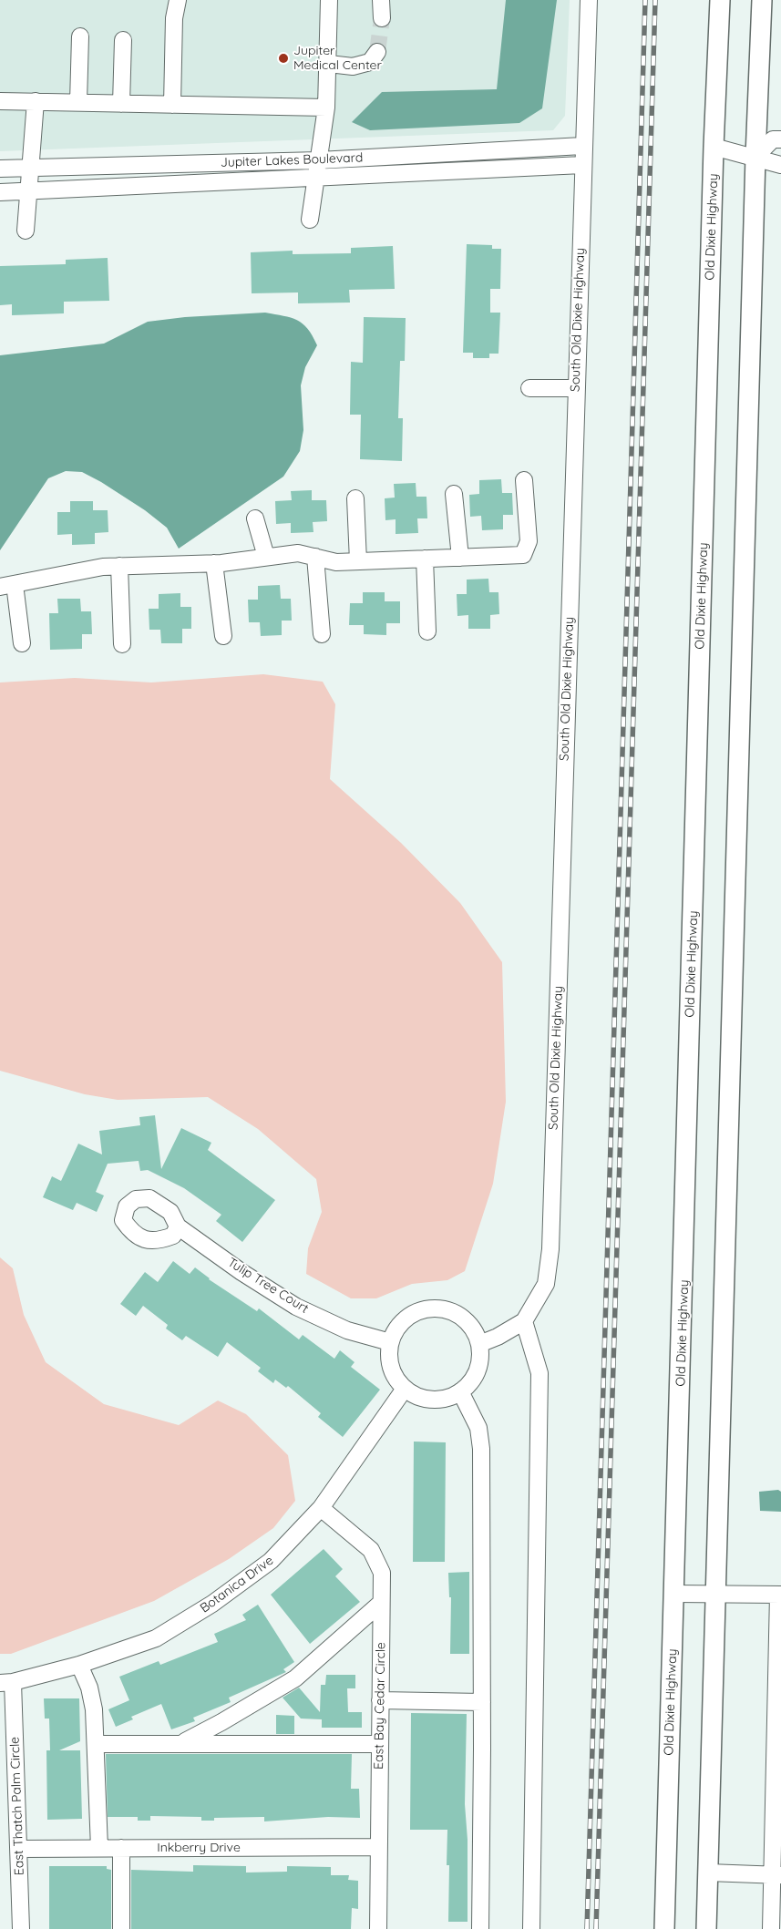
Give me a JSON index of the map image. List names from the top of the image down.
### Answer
{
  "streets": {
    "main road": ["Old Dixie Highway"],
    "street": [
      "Jupiter Lakes Boulevard",
      "South Old Dixie Highway",
      "Tulip Tree Court",
      "Botanica Drive",
      "East Bay Cedar Circle",
      "East Thatch Palm Circle",
      "Inkberry Drive"
    ]
  },
  "crossings": [
    ["Jupiter Lakes Boulevard", "South Old Dixie Highway"],
    ["South Old Dixie Highway", "Tulip Tree Court"],
    ["South Old Dixie Highway", "Botanica Drive"],
    ["Tulip Tree Court", "Botanica Drive"],
    ["Botanica Drive", "East Bay Cedar Circle"],
    ["Botanica Drive", "East Thatch Palm Circle"],
    ["East Bay Cedar Circle", "Inkberry Drive"],
    ["East Thatch Palm Circle", "Inkberry Drive"]
  ],
  "places": ["Jupiter Medical Center"]
}
